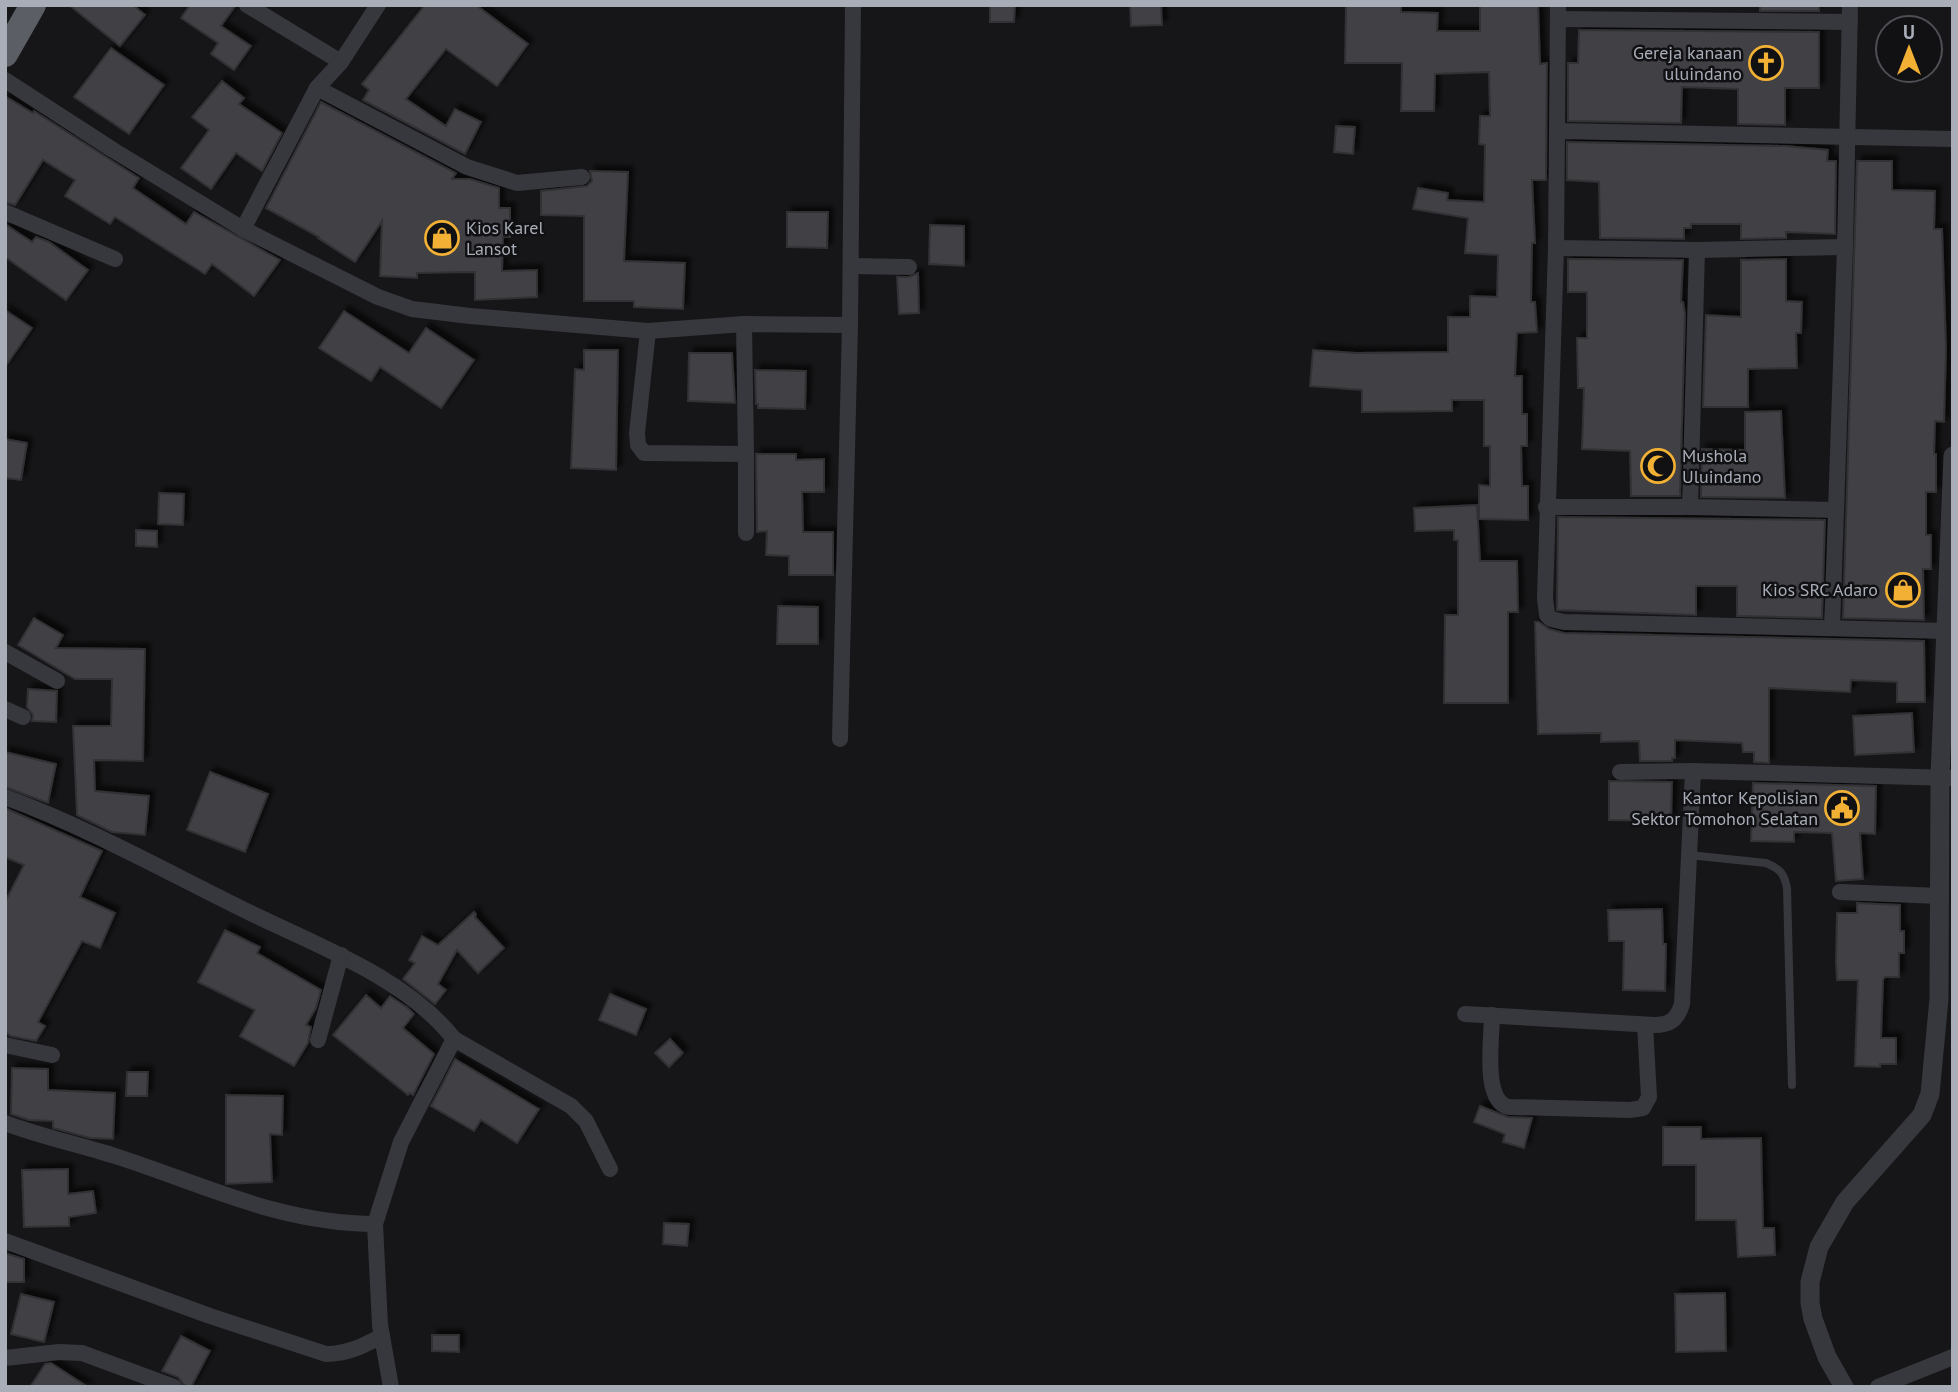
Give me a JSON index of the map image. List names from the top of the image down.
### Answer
{
  "places": {
    "church": ["Gereja kanaan uluindano"],
    "shop": ["Kios Karel Lansot", "Kios SRC Adaro"],
    "mosque": ["Mushola Uluindano"],
    "public building": ["Kantor Kepolisian Sektor Tomohon Selatan"]
  },
  "north": "top"
}
